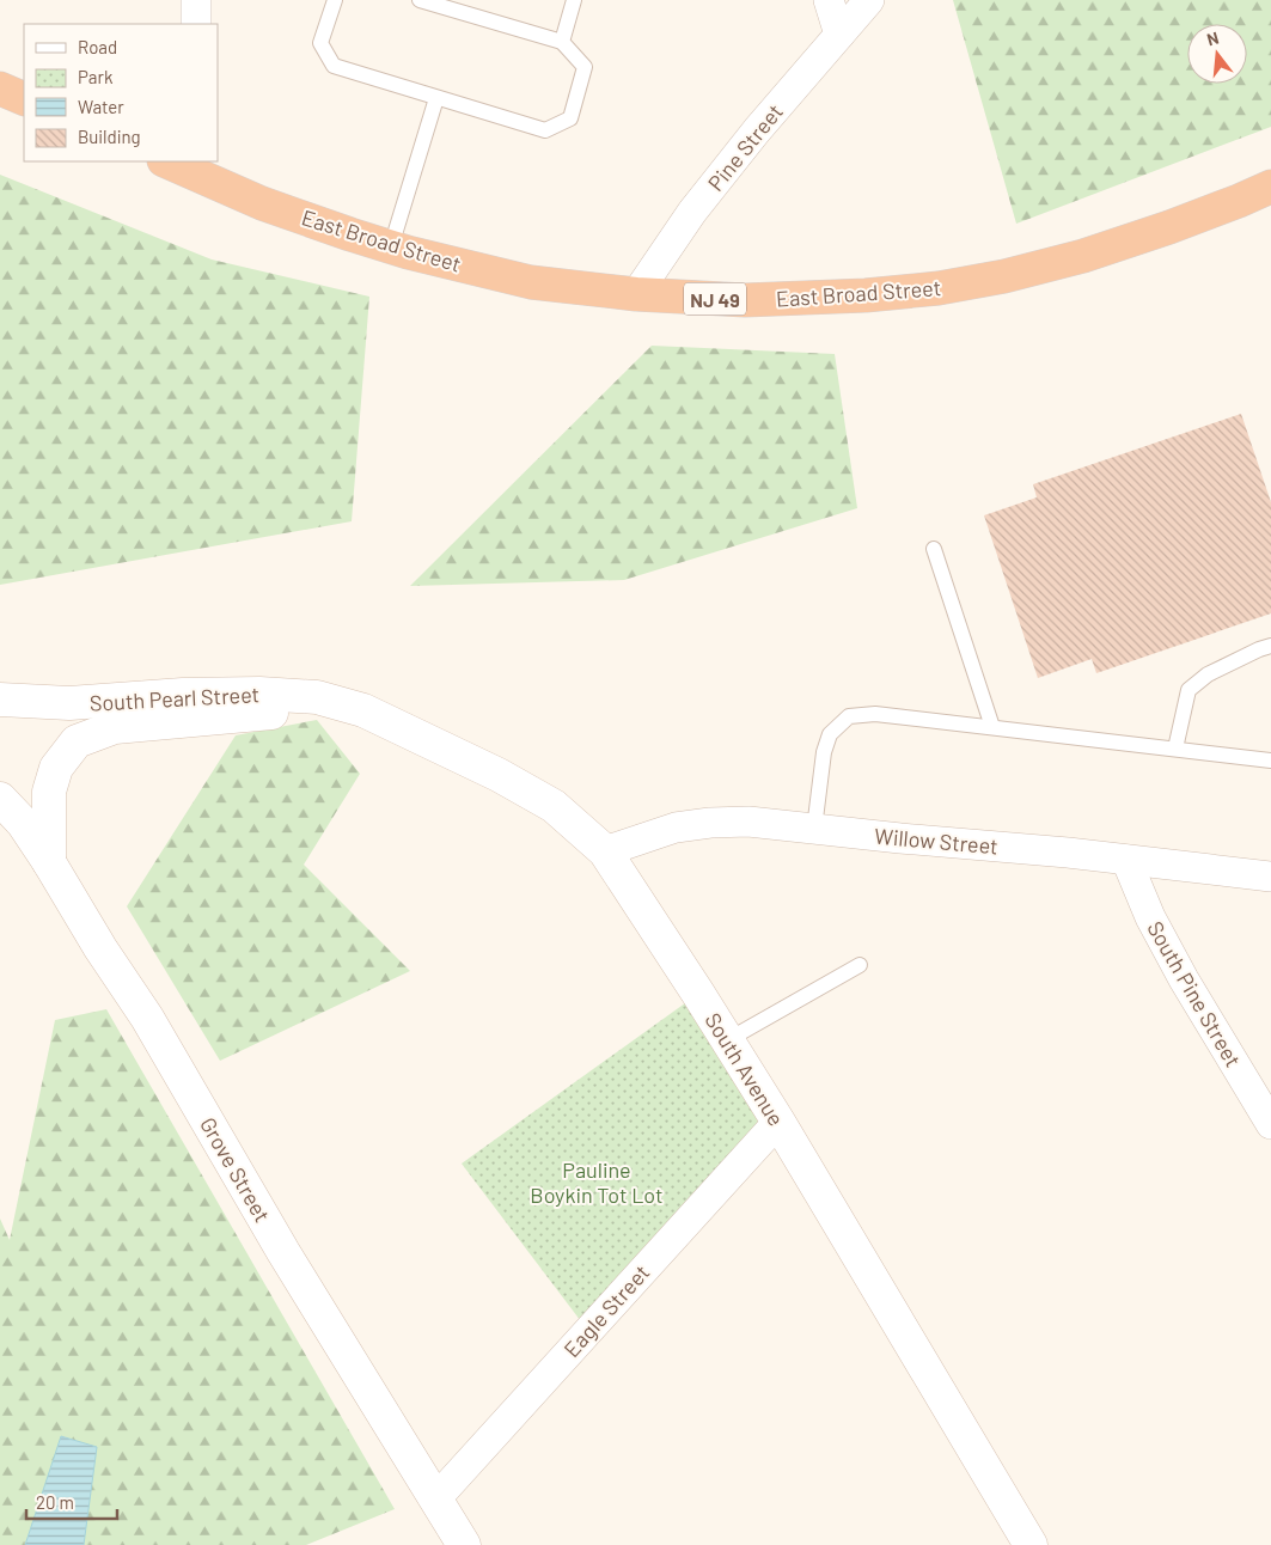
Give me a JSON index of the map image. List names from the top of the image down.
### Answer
{
  "streets": {
    "highway": ["East Broad Street", "NJ 49"],
    "main road": ["South Pearl Street", "South Avenue", "Grove Street"],
    "street": [
      "Pine Street",
      "Willow Street",
      "South Pine Street",
      "Eagle Street"
    ]
  },
  "crossings": [
    ["Pine Street", "East Broad Street"],
    ["South Pearl Street", "South Avenue"],
    ["Willow Street", "South Pine Street"],
    ["Willow Street", "South Avenue"],
    ["South Avenue", "Eagle Street"],
    ["Grove Street", "Eagle Street"]
  ],
  "parks": ["Pauline Boykin Tot Lot"],
  "legend": [
    "Road",
    "Park",
    "Water",
    "Building"
  ],
  "scale_bar": "20 m",
  "north": "top"
}
